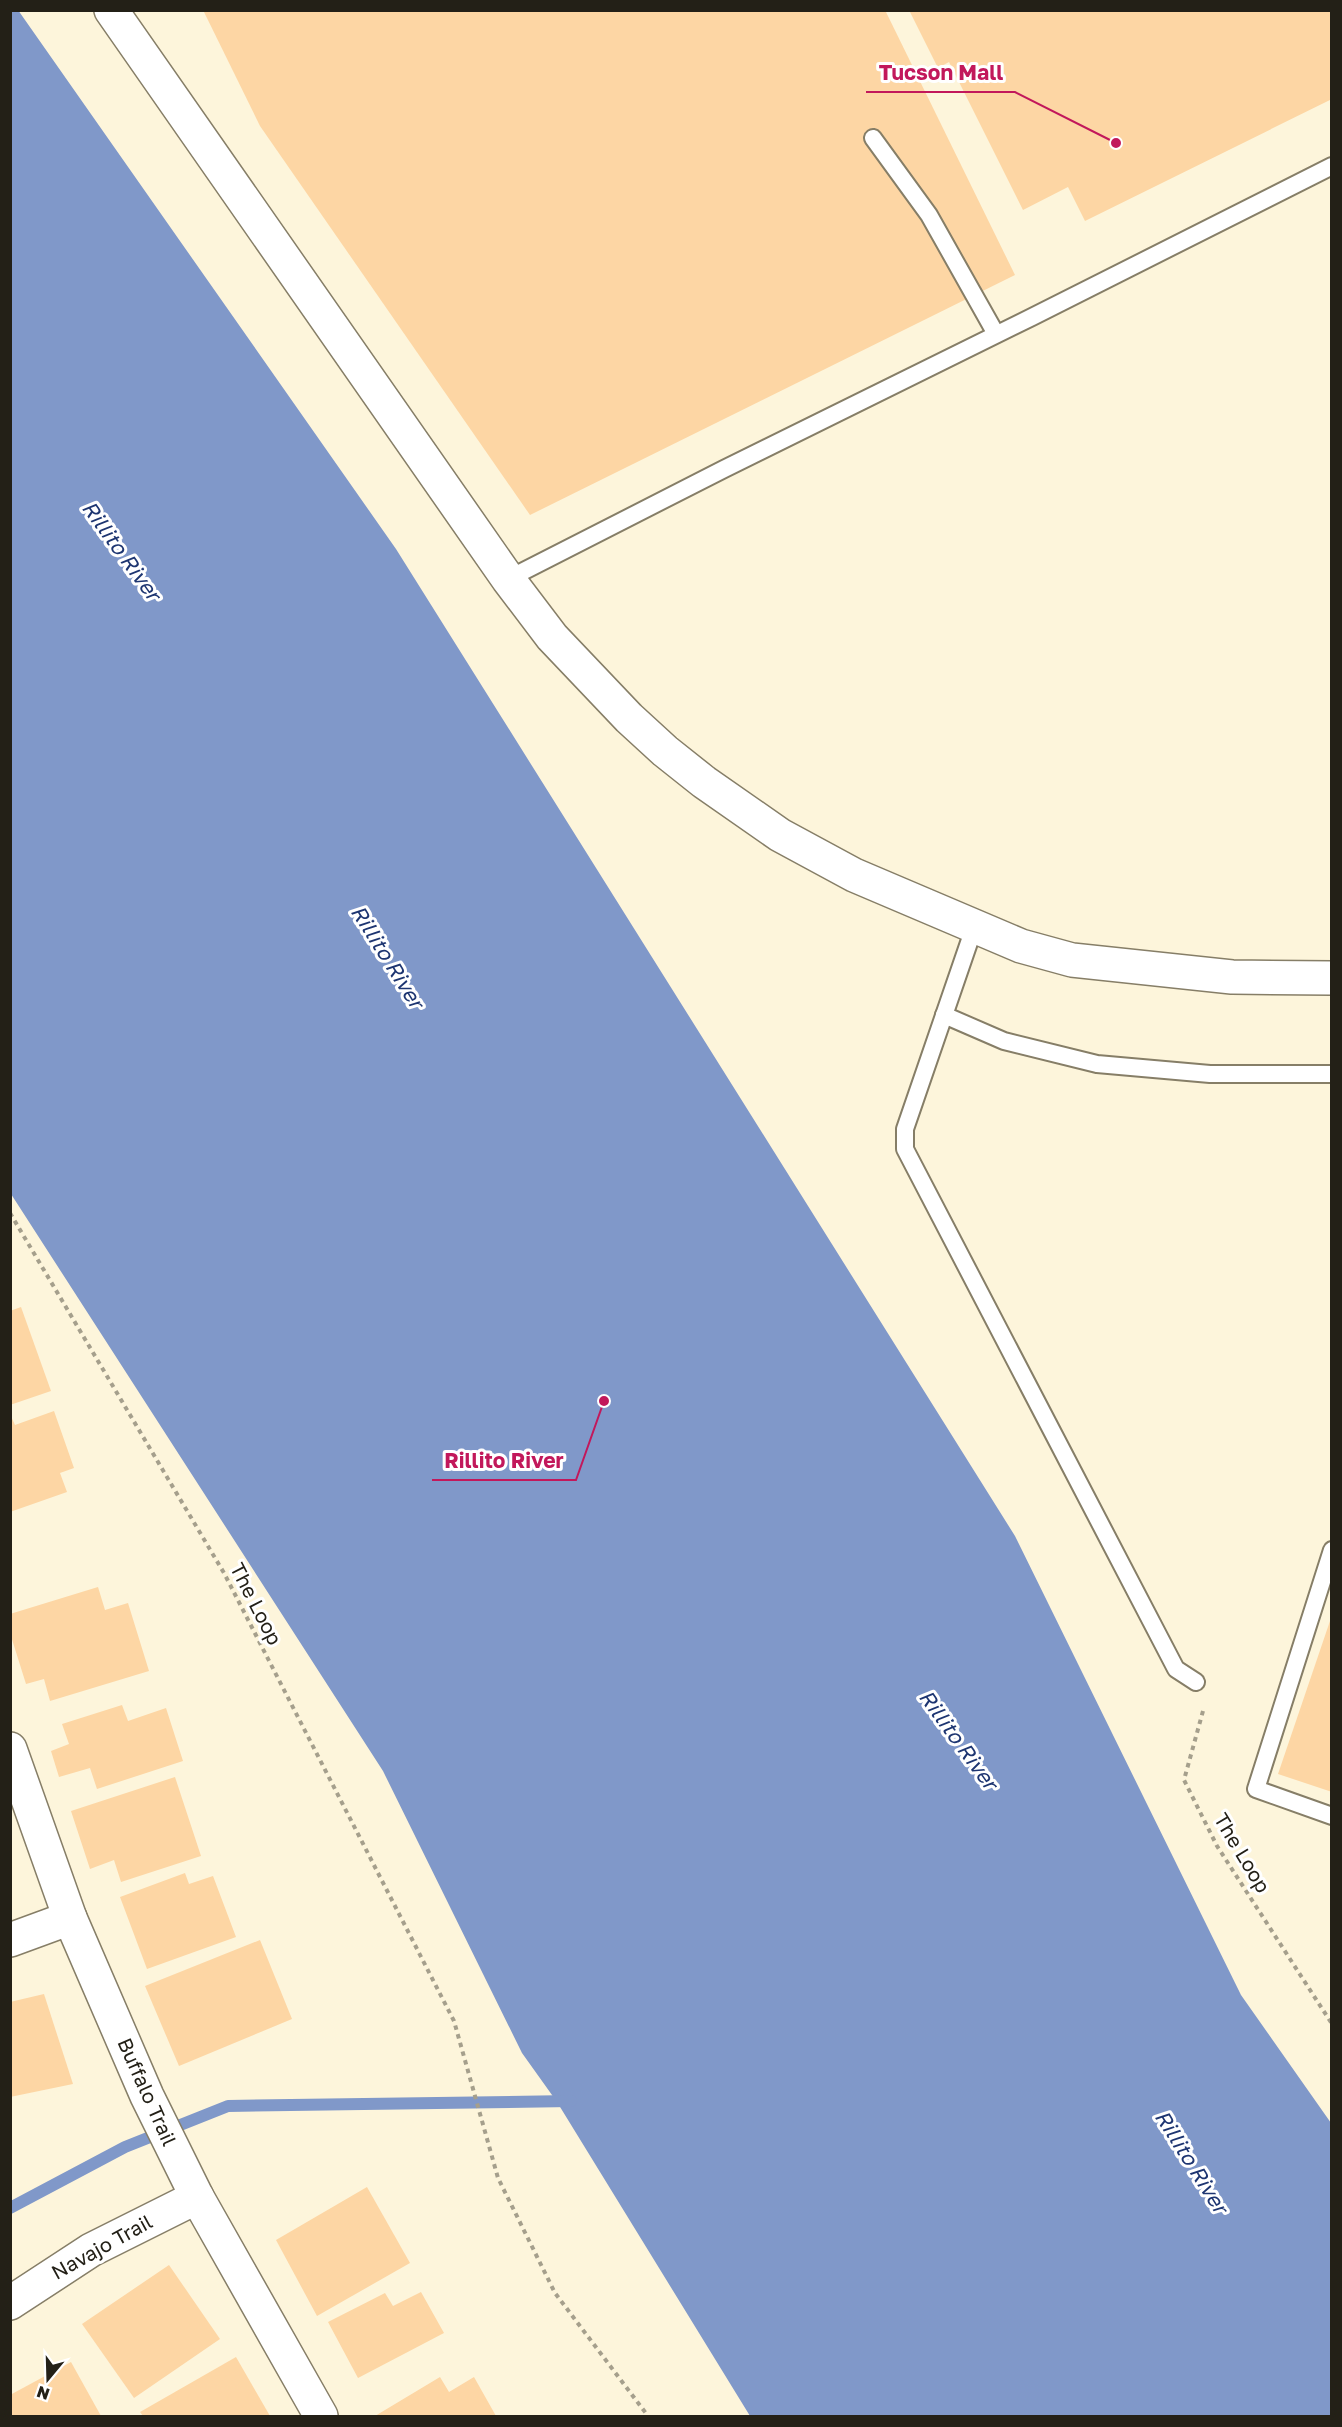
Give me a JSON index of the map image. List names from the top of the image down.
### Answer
{
  "streets": {
    "street": ["Buffalo Trail", "Navajo Trail"],
    "path": ["The Loop"]
  },
  "crossings": [
    ["Buffalo Trail", "Navajo Trail"]
  ],
  "water": ["Rillito River"],
  "places": ["Tucson Mall", "Rillito River"],
  "north": "bottom"
}
